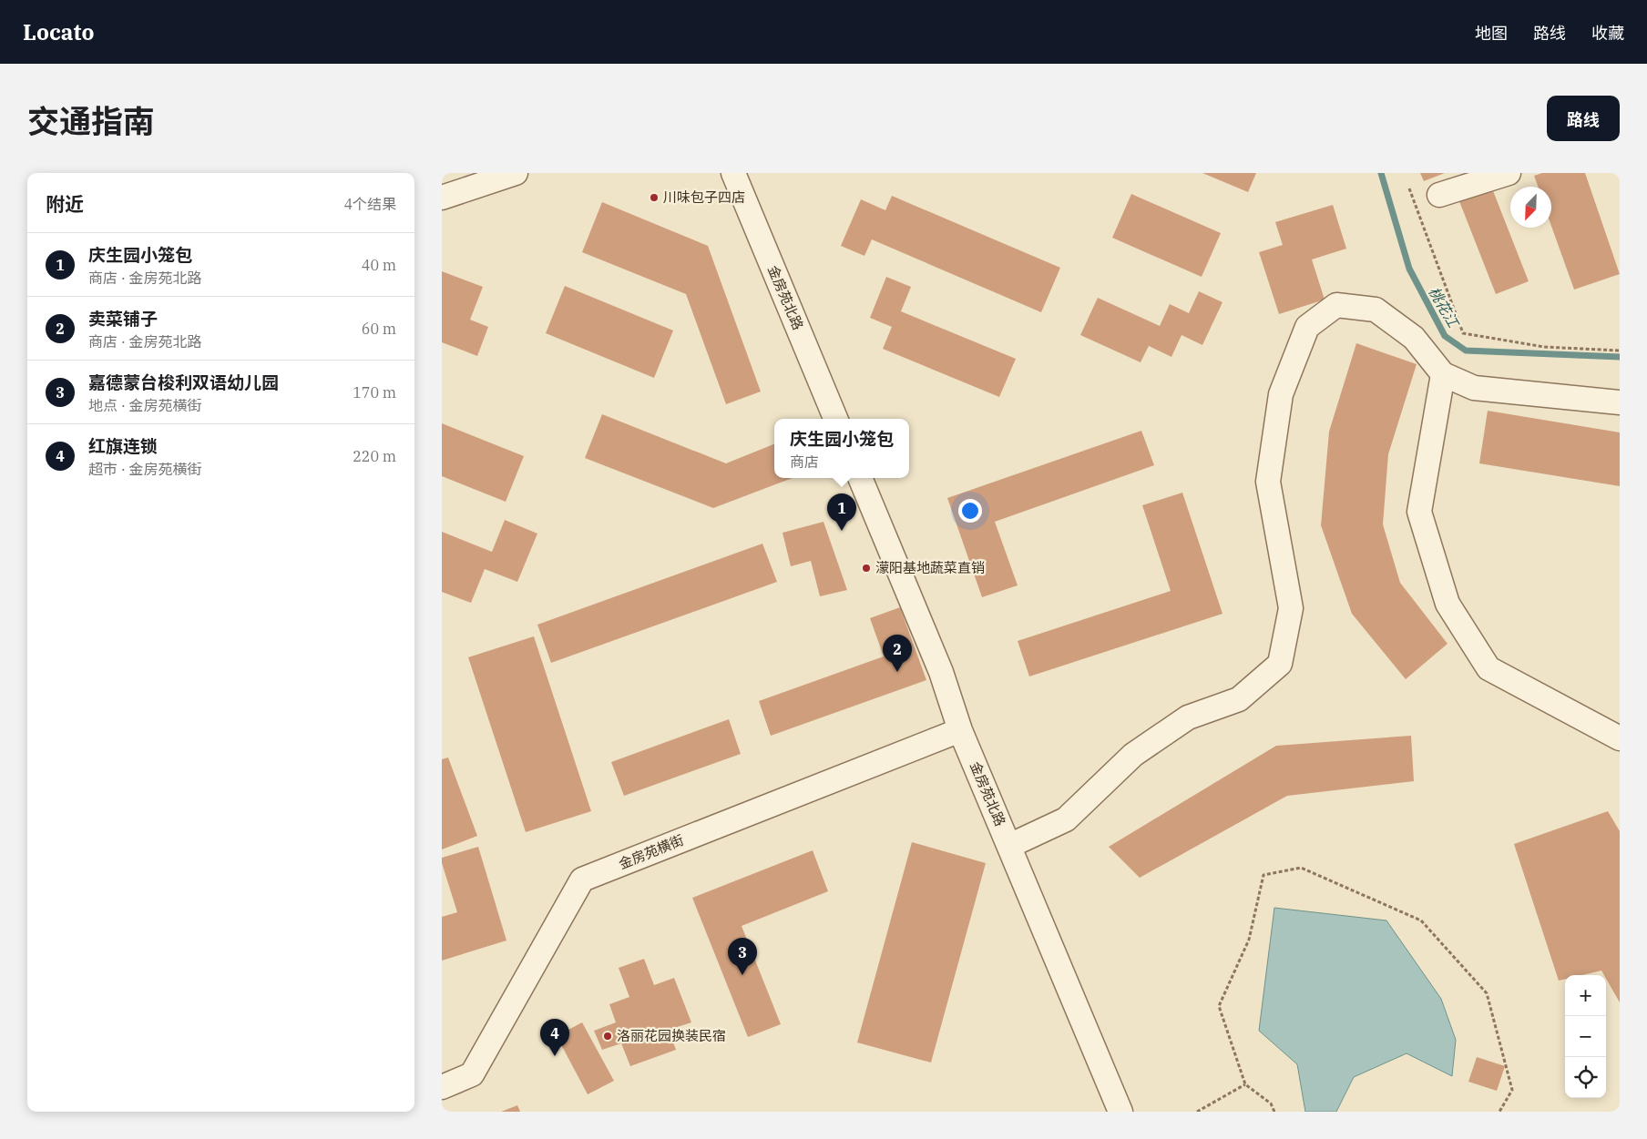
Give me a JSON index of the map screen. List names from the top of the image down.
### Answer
{
  "streets": {
    "street": ["金房苑北路", "金房苑横街"]
  },
  "crossings": [
    ["金房苑北路", "金房苑横街"]
  ],
  "water": ["桃花江"],
  "places": ["川味包子四店", "濛阳基地蔬菜直销", "洛丽花园换装民宿"],
  "north": "bottom left",
  "page": {
    "header": "Locato",
    "nav": ["地图", "路线", "收藏"],
    "title": "交通指南",
    "buttons": "路线",
    "heading": ["附近", "4个结果"],
    "list": [
      {
        "mark": "1",
        "name": "庆生园小笼包",
        "note": "商店 · 金房苑北路",
        "value": "40 m"
      },
      {
        "mark": "2",
        "name": "卖菜铺子",
        "note": "商店 · 金房苑北路",
        "value": "60 m"
      },
      {
        "mark": "3",
        "name": "嘉德蒙台梭利双语幼儿园",
        "note": "地点 · 金房苑横街",
        "value": "170 m"
      },
      {
        "mark": "4",
        "name": "红旗连锁",
        "note": "超市 · 金房苑横街",
        "value": "220 m"
      }
    ],
    "popup": ["庆生园小笼包", "商店"],
    "pins": [
      "1",
      "2",
      "3",
      "4"
    ],
    "map_buttons": ["+", "−"]
  }
}
